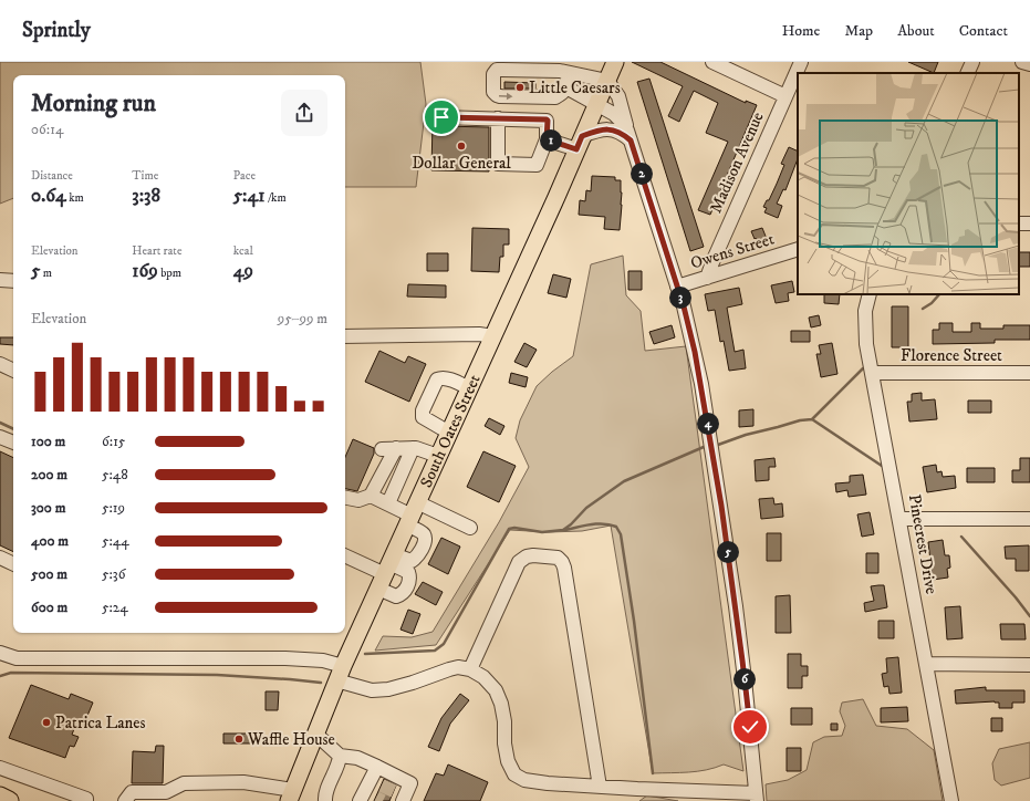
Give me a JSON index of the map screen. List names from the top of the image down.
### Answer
{
  "streets": {
    "main road": ["South Oates Street"],
    "street": [
      "Madison Avenue",
      "Owens Street",
      "Florence Street",
      "Pinecrest Drive"
    ]
  },
  "crossings": [
    ["Madison Avenue", "Owens Street"],
    ["Florence Street", "Pinecrest Drive"]
  ],
  "places": [
    "Little Caesars",
    "Dollar General",
    "Patrica Lanes",
    "Waffle House"
  ],
  "page": {
    "header": "Sprintly",
    "nav": [
      "Home",
      "Map",
      "About",
      "Contact"
    ],
    "heading": ["Morning run", "06:14"],
    "pins": [
      "1",
      "2",
      "3",
      "4",
      "5",
      "6"
    ],
    "stats": [
      ["Distance", "0.64 km"],
      ["Time", "3:38"],
      ["Pace", "5:41 /km"],
      ["Elevation", "5 m"],
      ["Heart rate", "169 bpm"],
      ["kcal", "49"]
    ],
    "chart": ["Elevation", "95–99 m"],
    "list": [
      {
        "name": "100 m",
        "note": "6:15"
      },
      {
        "name": "200 m",
        "note": "5:48"
      },
      {
        "name": "300 m",
        "note": "5:19"
      },
      {
        "name": "400 m",
        "note": "5:44"
      },
      {
        "name": "500 m",
        "note": "5:36"
      },
      {
        "name": "600 m",
        "note": "5:24"
      }
    ]
  }
}
